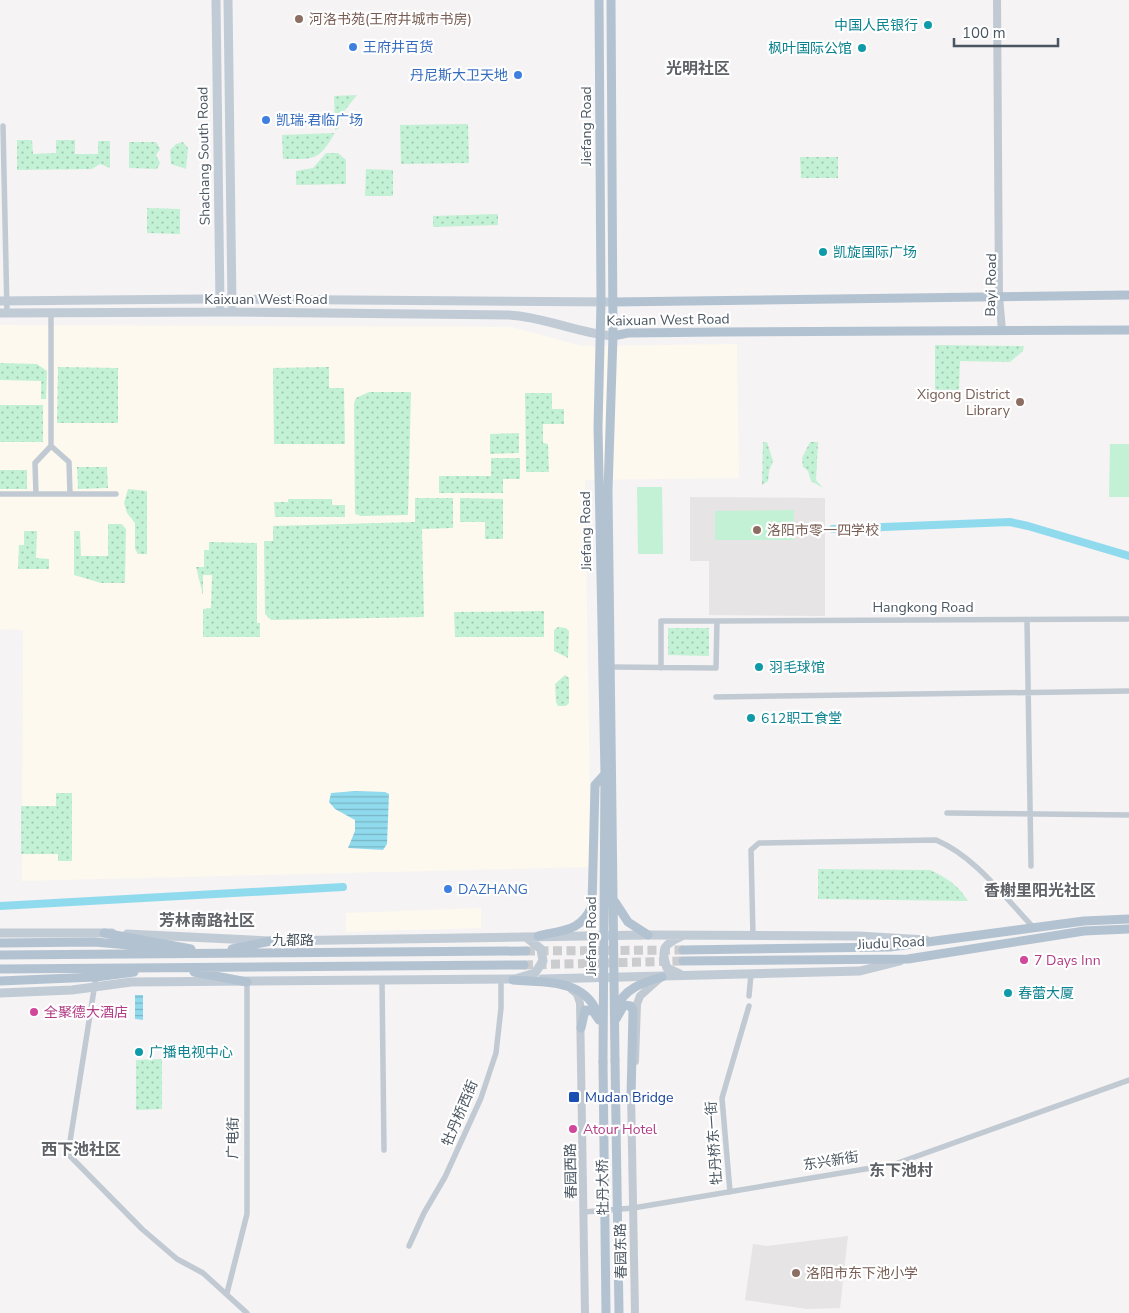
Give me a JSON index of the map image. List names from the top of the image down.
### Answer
{
  "streets": {
    "main road": [
      "Jiefang Road",
      "Shachang South Road",
      "Kaixuan West Road",
      "九都路",
      "Jiudu Road",
      "牡丹大桥"
    ],
    "street": [
      "Bayi Road",
      "Hangkong Road",
      "牡丹桥西街",
      "广电街",
      "牡丹桥东一街",
      "东兴新街",
      "春园西路",
      "春园东路"
    ]
  },
  "crossings": [
    ["Jiefang Road", "Kaixuan West Road"],
    ["Jiefang Road", "九都路"],
    ["Jiefang Road", "牡丹大桥"],
    ["Shachang South Road", "Kaixuan West Road"],
    ["Bayi Road", "Kaixuan West Road"],
    ["九都路", "Jiudu Road"],
    ["牡丹桥东一街", "东兴新街"],
    ["东兴新街", "春园西路"],
    ["东兴新街", "春园东路"]
  ],
  "districts": [
    "光明社区",
    "香榭里阳光社区",
    "芳林南路社区",
    "西下池社区",
    "东下池村"
  ],
  "places": {
    "other": [
      "河洛书苑(王府井城市书房)",
      "中国人民银行",
      "王府井百货",
      "枫叶国际公馆",
      "丹尼斯大卫天地",
      "凯瑞·君临广场",
      "凯旋国际广场",
      "Xigong District Library",
      "洛阳市零一四学校",
      "羽毛球馆",
      "612职工食堂",
      "DAZHANG",
      "7 Days Inn",
      "春蕾大厦",
      "全聚德大酒店",
      "广播电视中心",
      "Atour Hotel",
      "洛阳市东下池小学"
    ],
    "transit": ["Mudan Bridge"]
  },
  "scale_bar": "100 m"
}
